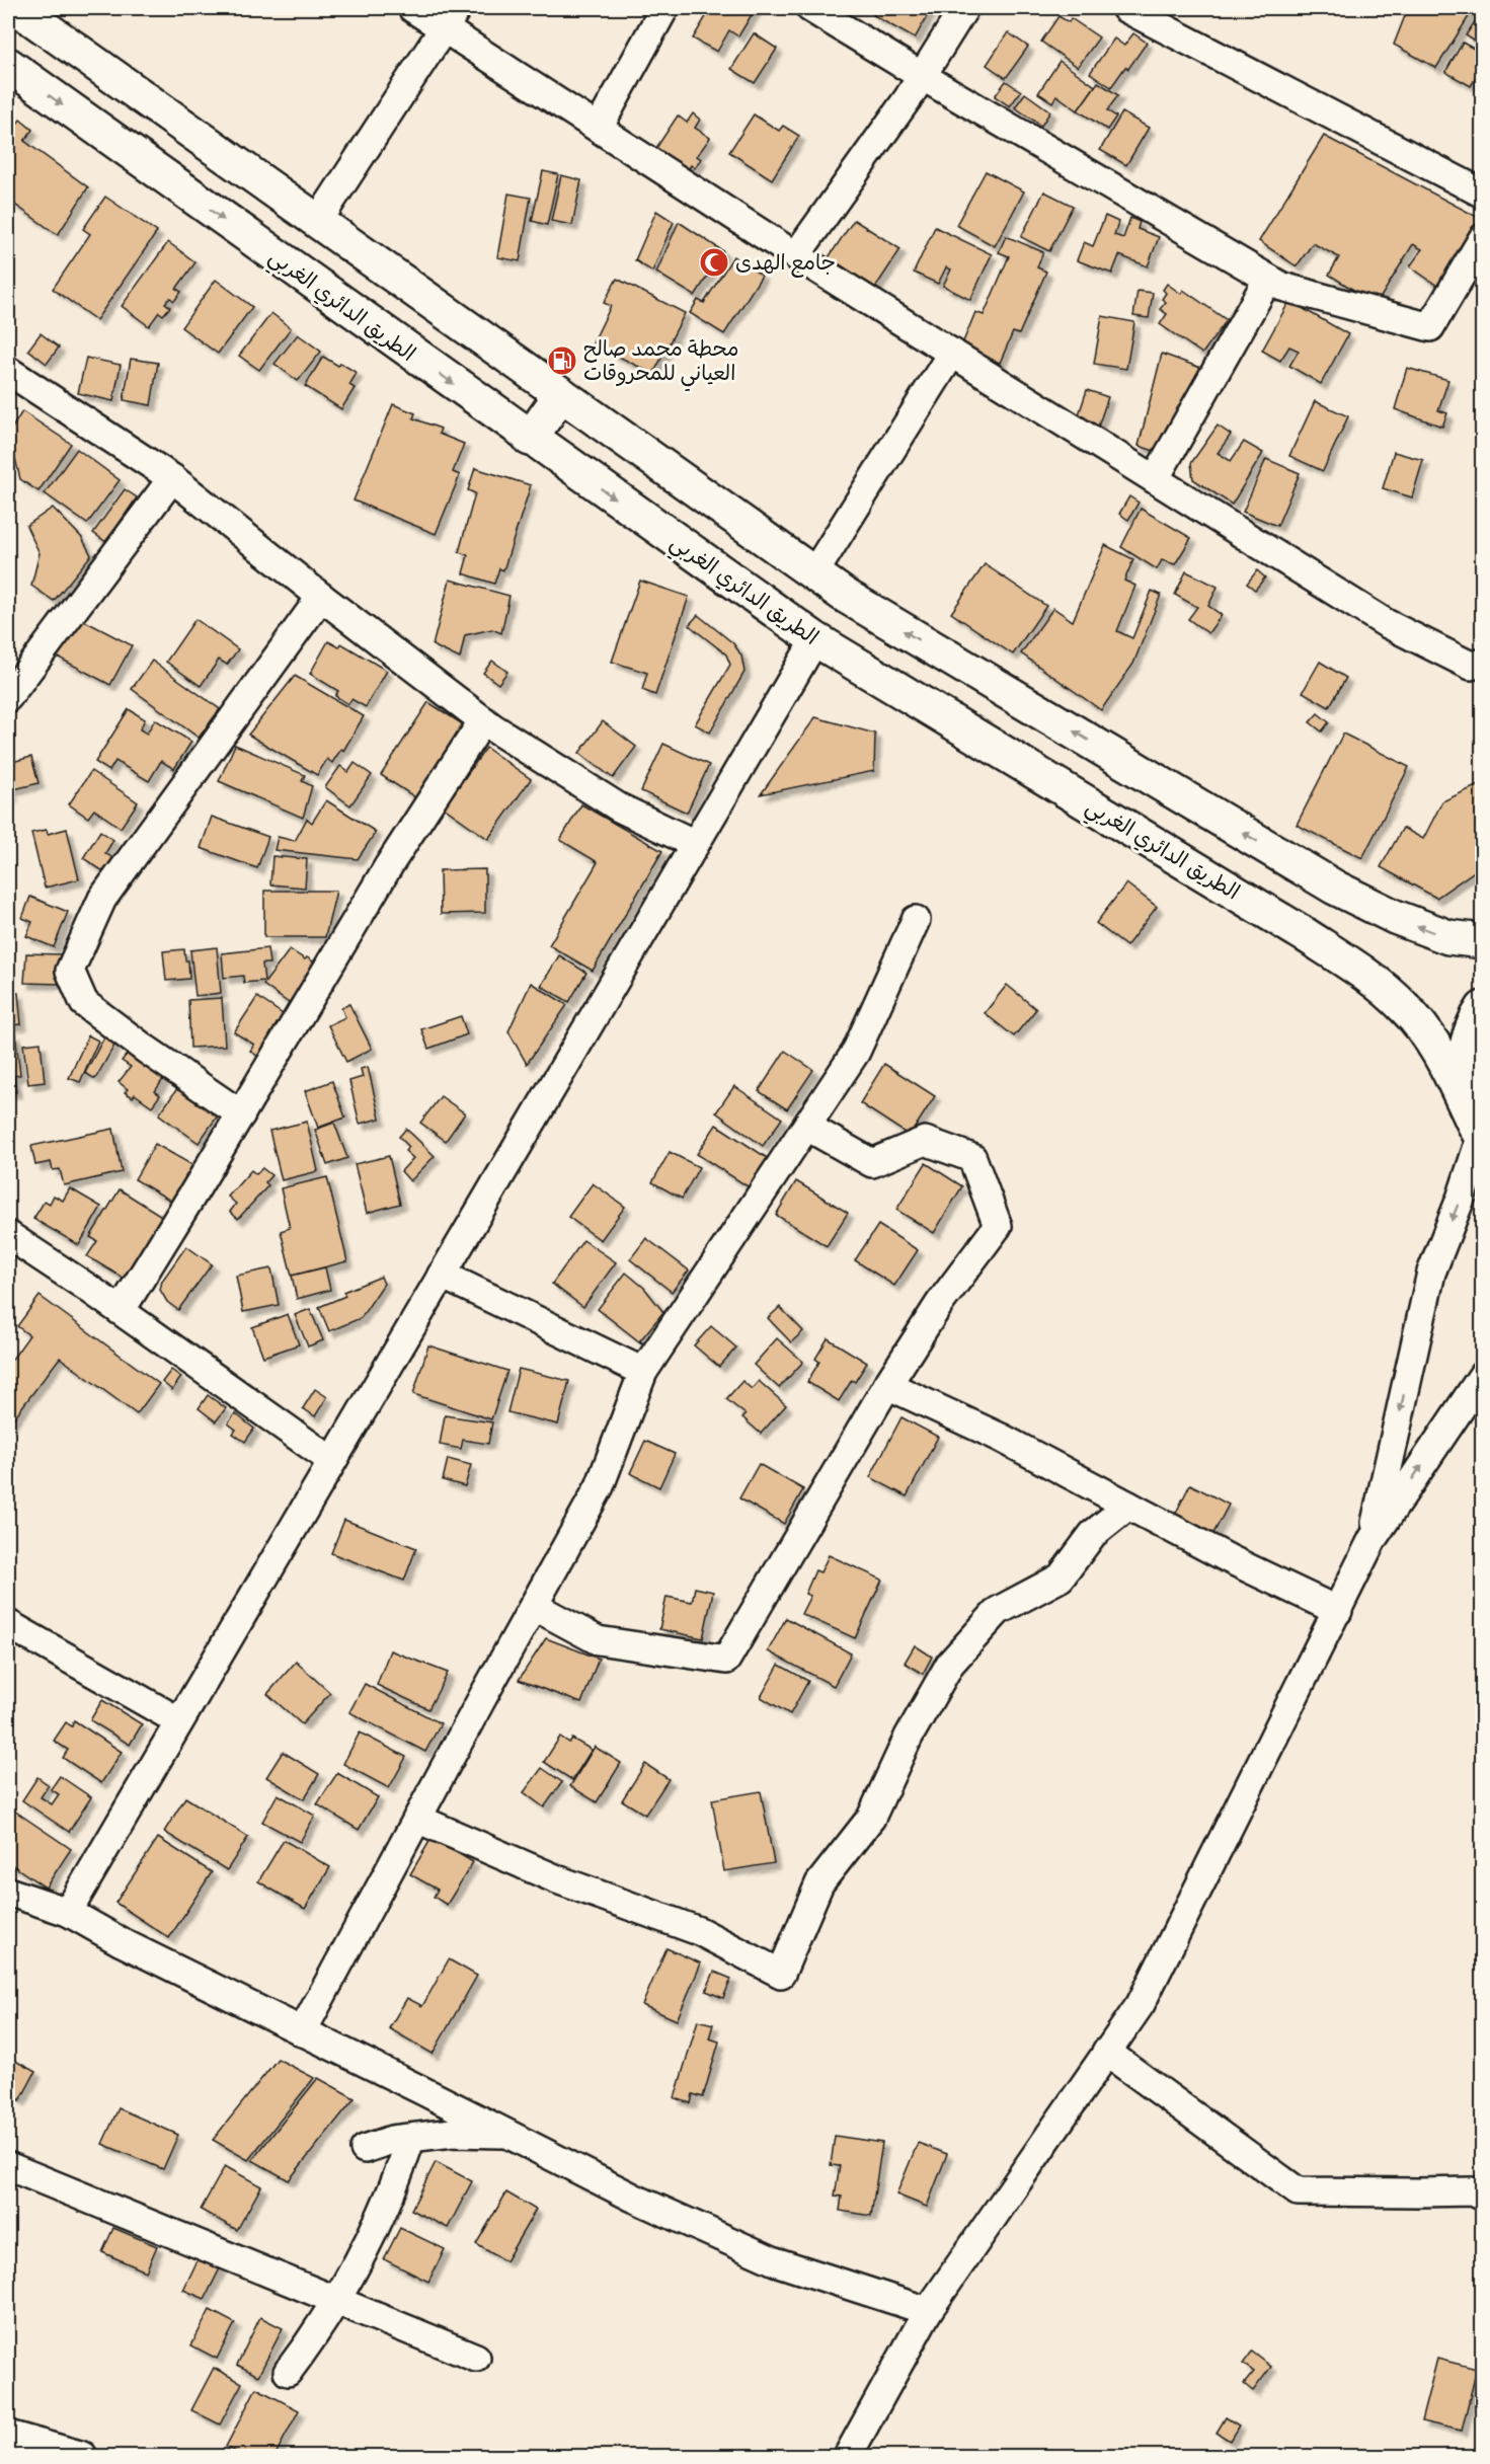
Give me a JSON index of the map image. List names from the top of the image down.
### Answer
{
  "streets": {
    "main road": ["الطريق الدائري الغربي"]
  },
  "places": {
    "mosque": ["جامع الهدى"],
    "fuel station": ["محطة محمد صالح العياني للمحروقات"]
  }
}
